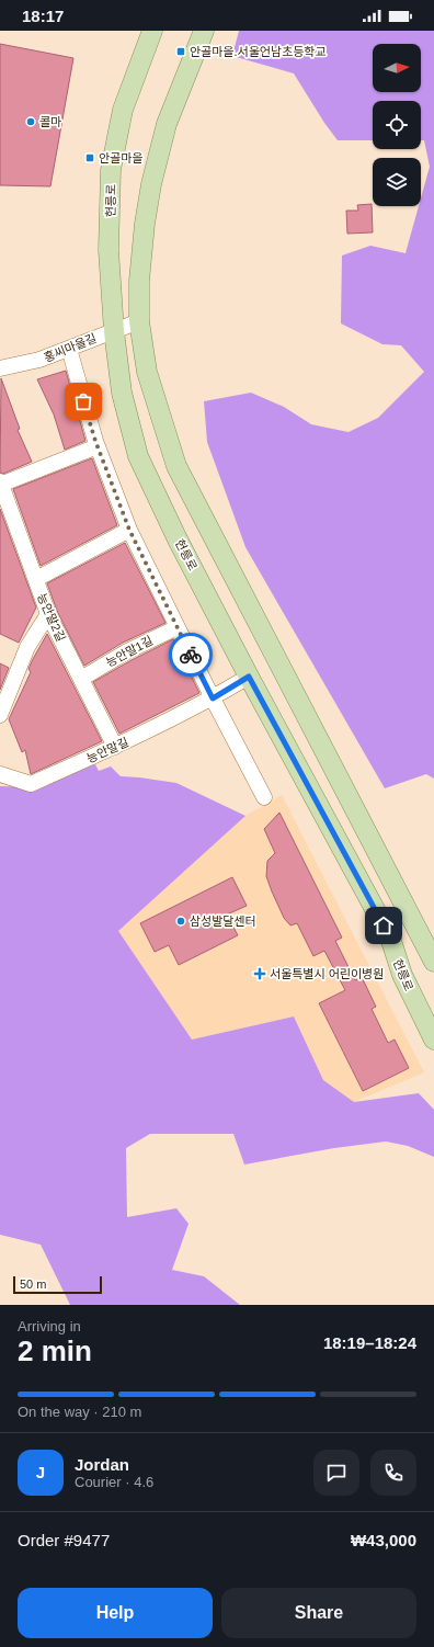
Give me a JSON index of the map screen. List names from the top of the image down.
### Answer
{
  "streets": {
    "main road": ["헌릉로"],
    "street": [
      "홍씨마을길",
      "능안말2길",
      "능안말1길",
      "능안말길"
    ]
  },
  "crossings": [
    ["헌릉로", "홍씨마을길"],
    ["헌릉로", "능안말길"],
    ["능안말2길", "능안말1길"],
    ["능안말2길", "능안말길"]
  ],
  "places": {
    "transit": ["안골마을.서울언남초등학교", "안골마을"],
    "other": ["콜마", "삼성발달센터"],
    "health": ["서울특별시 어린이병원"]
  },
  "scale_bar": "50 m",
  "north": "right",
  "page": {
    "status": "18:17",
    "scale": "50 m",
    "heading": ["2 min", "Arriving in", "18:19–18:24"],
    "panel": [
      "Jordan",
      "Courier · 4.6",
      "Order #9477",
      "₩43,000"
    ],
    "bar": "On the way · 210 m",
    "round": "J",
    "buttons": ["Help", "Share"]
  }
}
